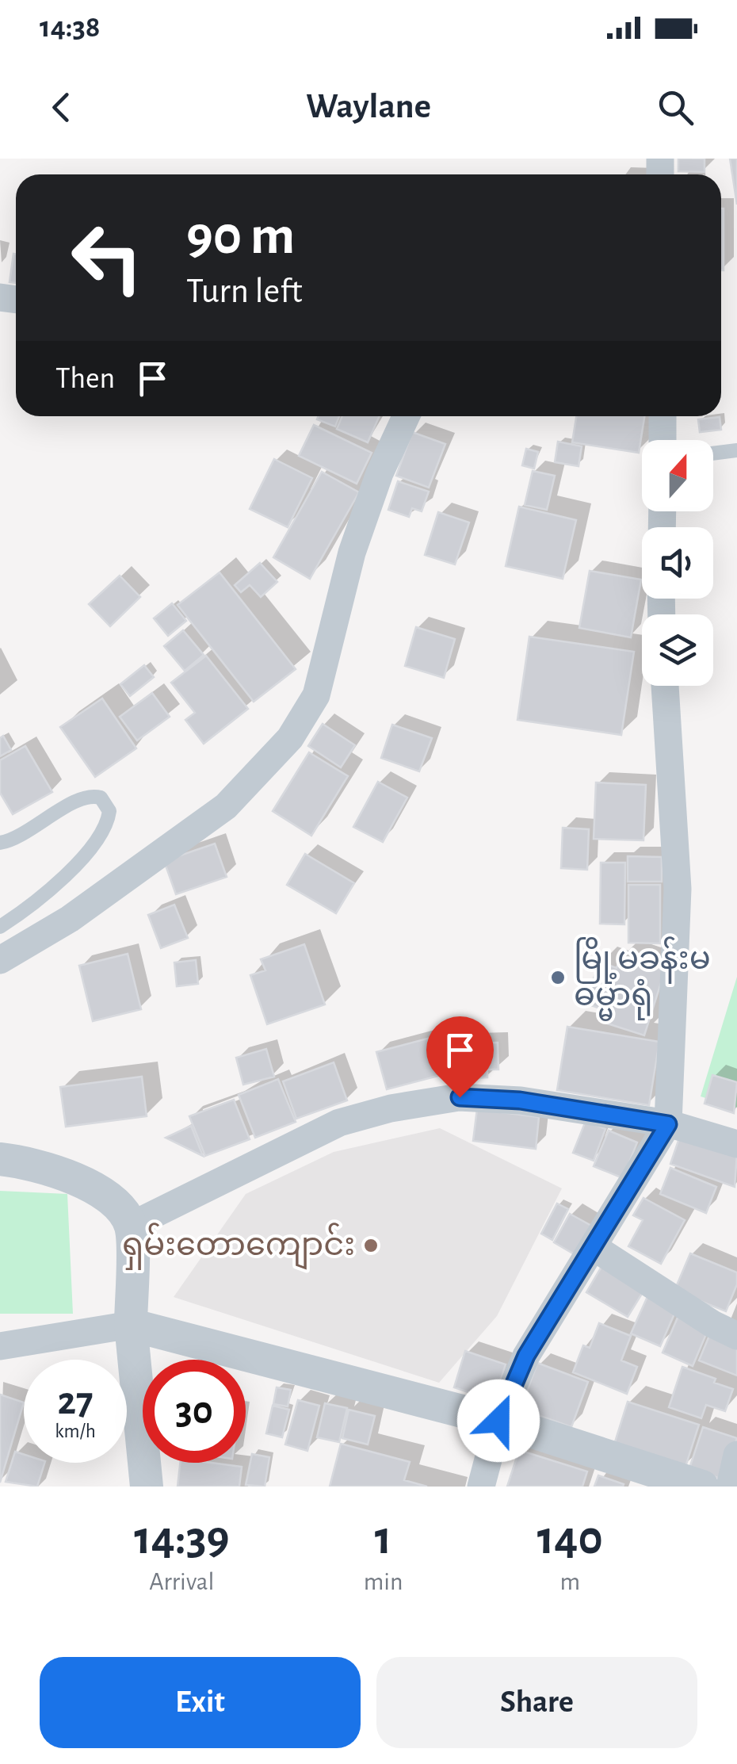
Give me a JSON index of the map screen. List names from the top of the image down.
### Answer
{
  "places": ["မြို့မခန်းမ ဓမ္မာရုံ", "ရှမ်းတောကျောင်း"],
  "north": "top",
  "page": {
    "status": "14:38",
    "header": "Waylane",
    "turn": ["90 m", "Turn left"],
    "then": "Then",
    "speed": "27 km/h",
    "limit": "30",
    "eta": [
      "14:39",
      "Arrival",
      "1",
      "min",
      "140",
      "m"
    ],
    "buttons": ["Exit", "Share"]
  }
}
